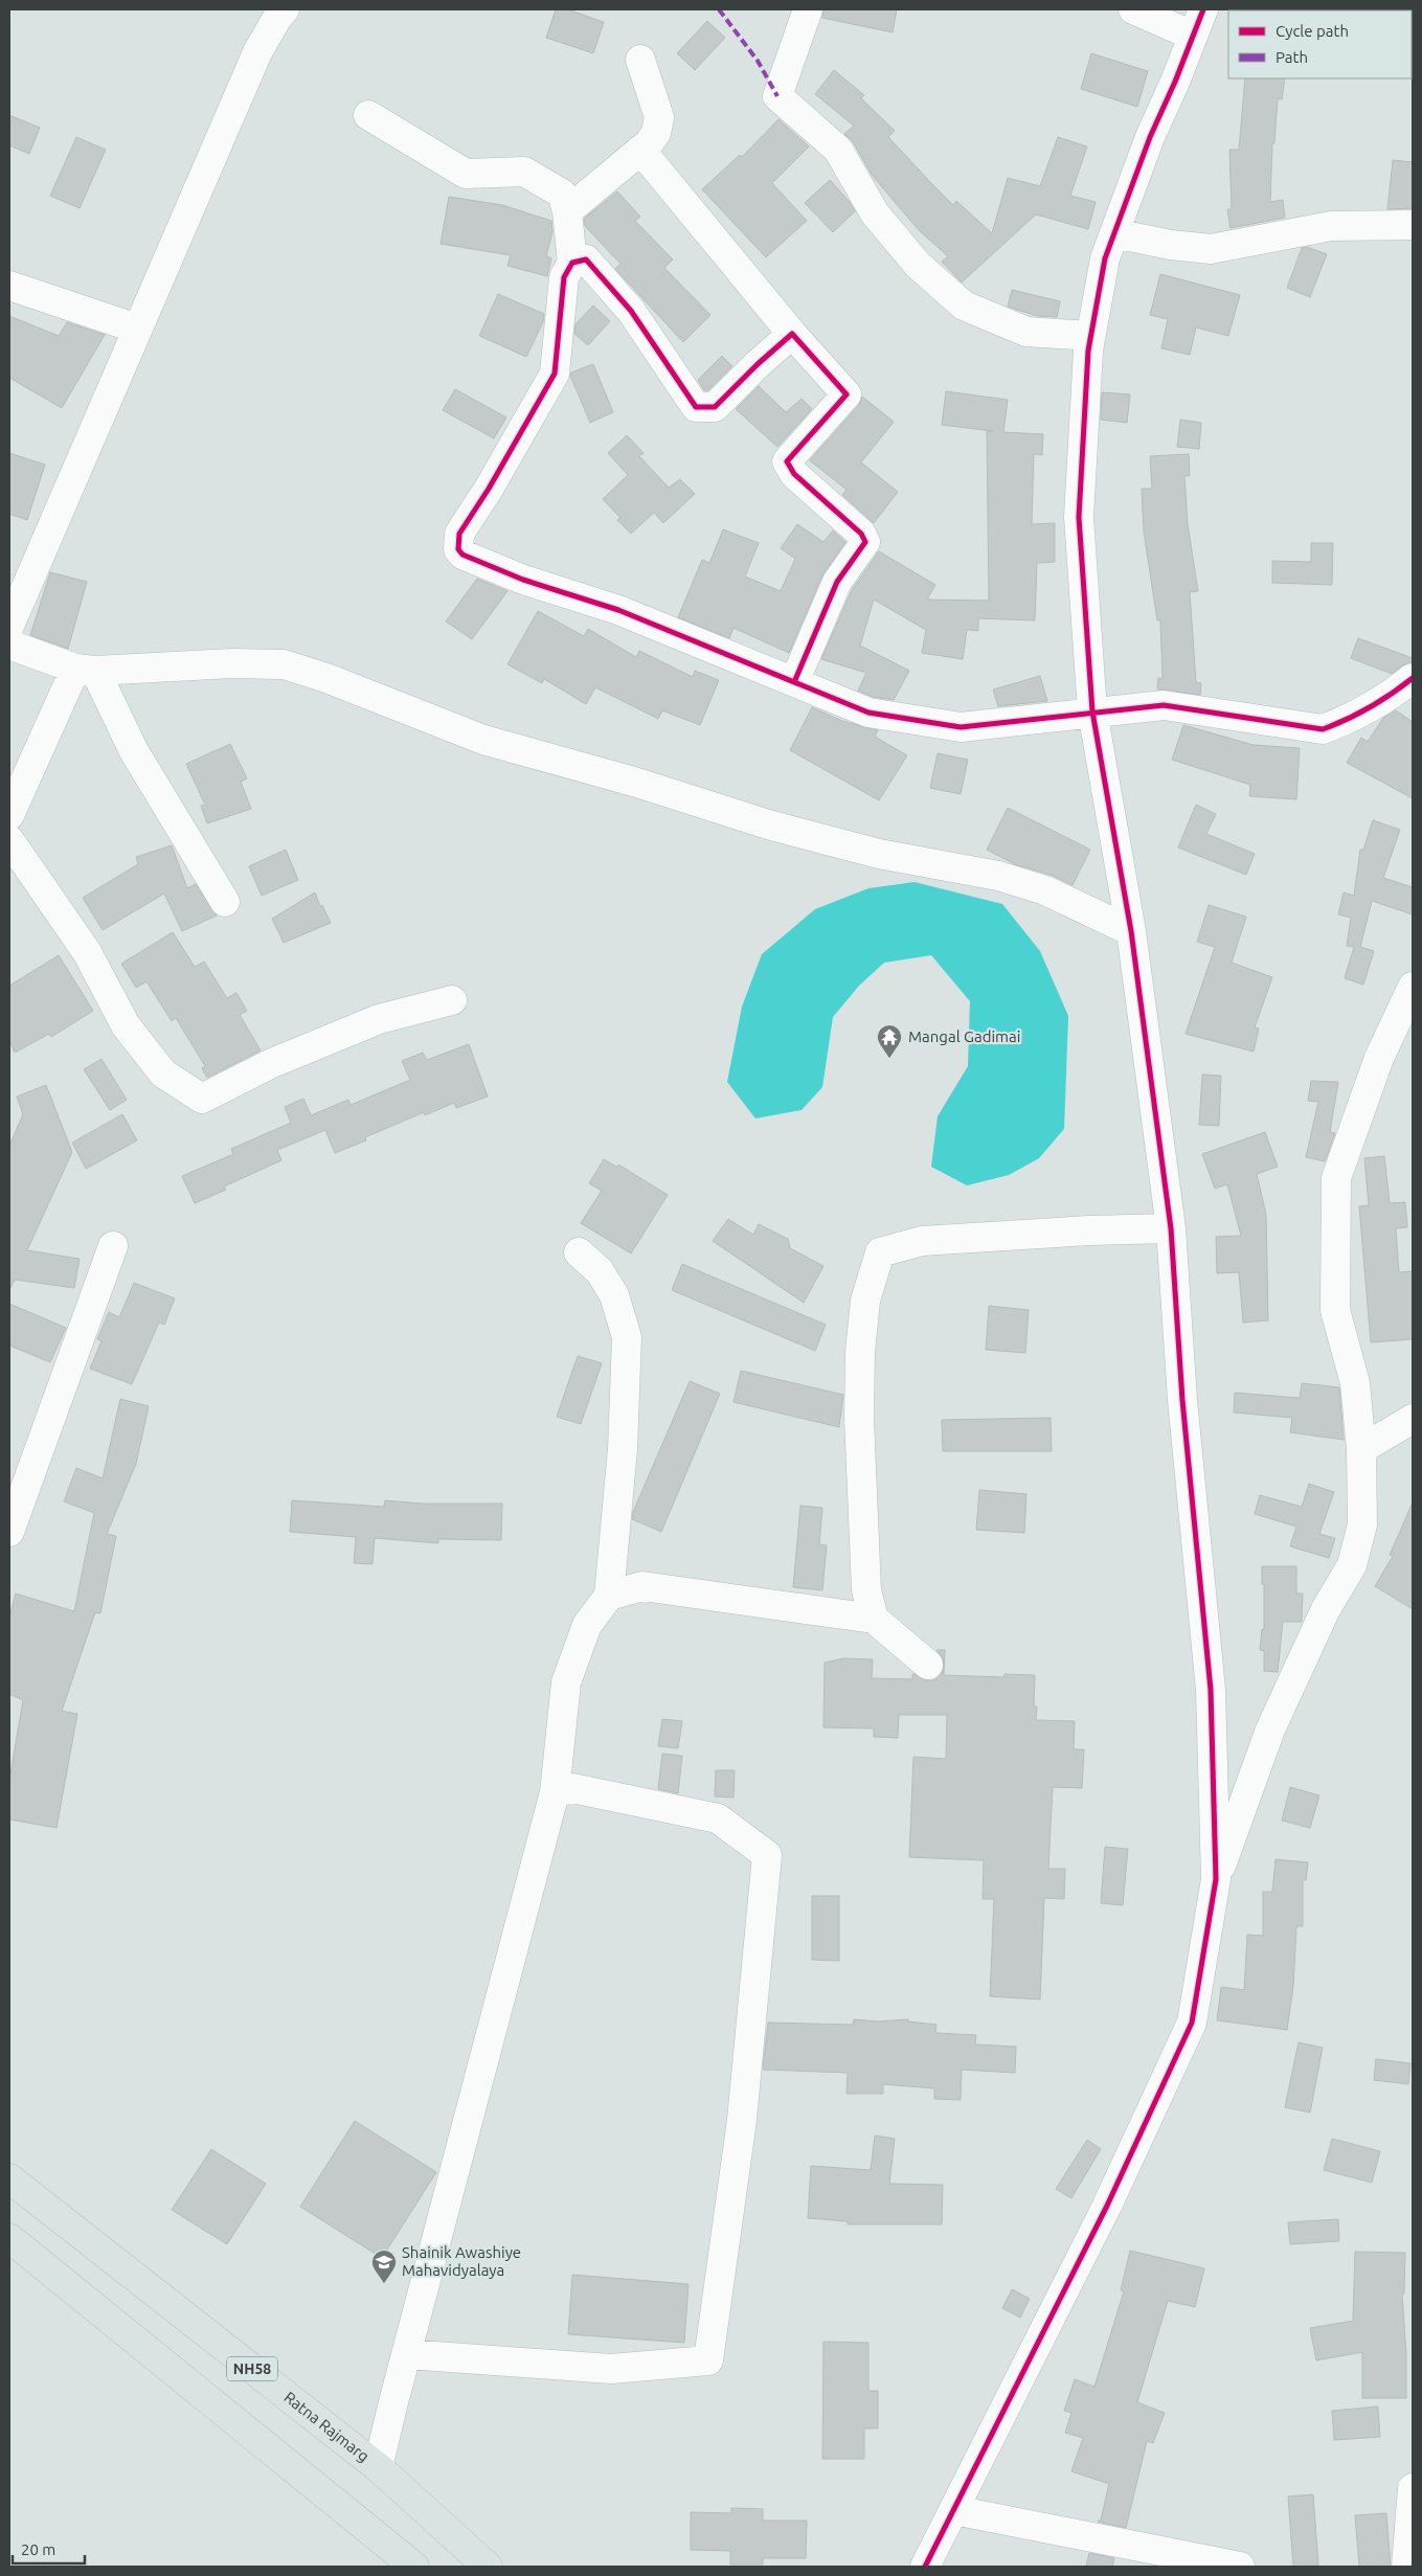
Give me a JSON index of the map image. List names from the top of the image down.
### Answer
{
  "streets": {
    "main road": ["NH58", "Ratna Rajmarg"]
  },
  "places": {
    "temple": ["Mangal Gadimai"],
    "school or university": ["Shainik Awashiye Mahavidyalaya"]
  },
  "legend": ["Cycle path", "Path"],
  "scale_bar": "20 m"
}
